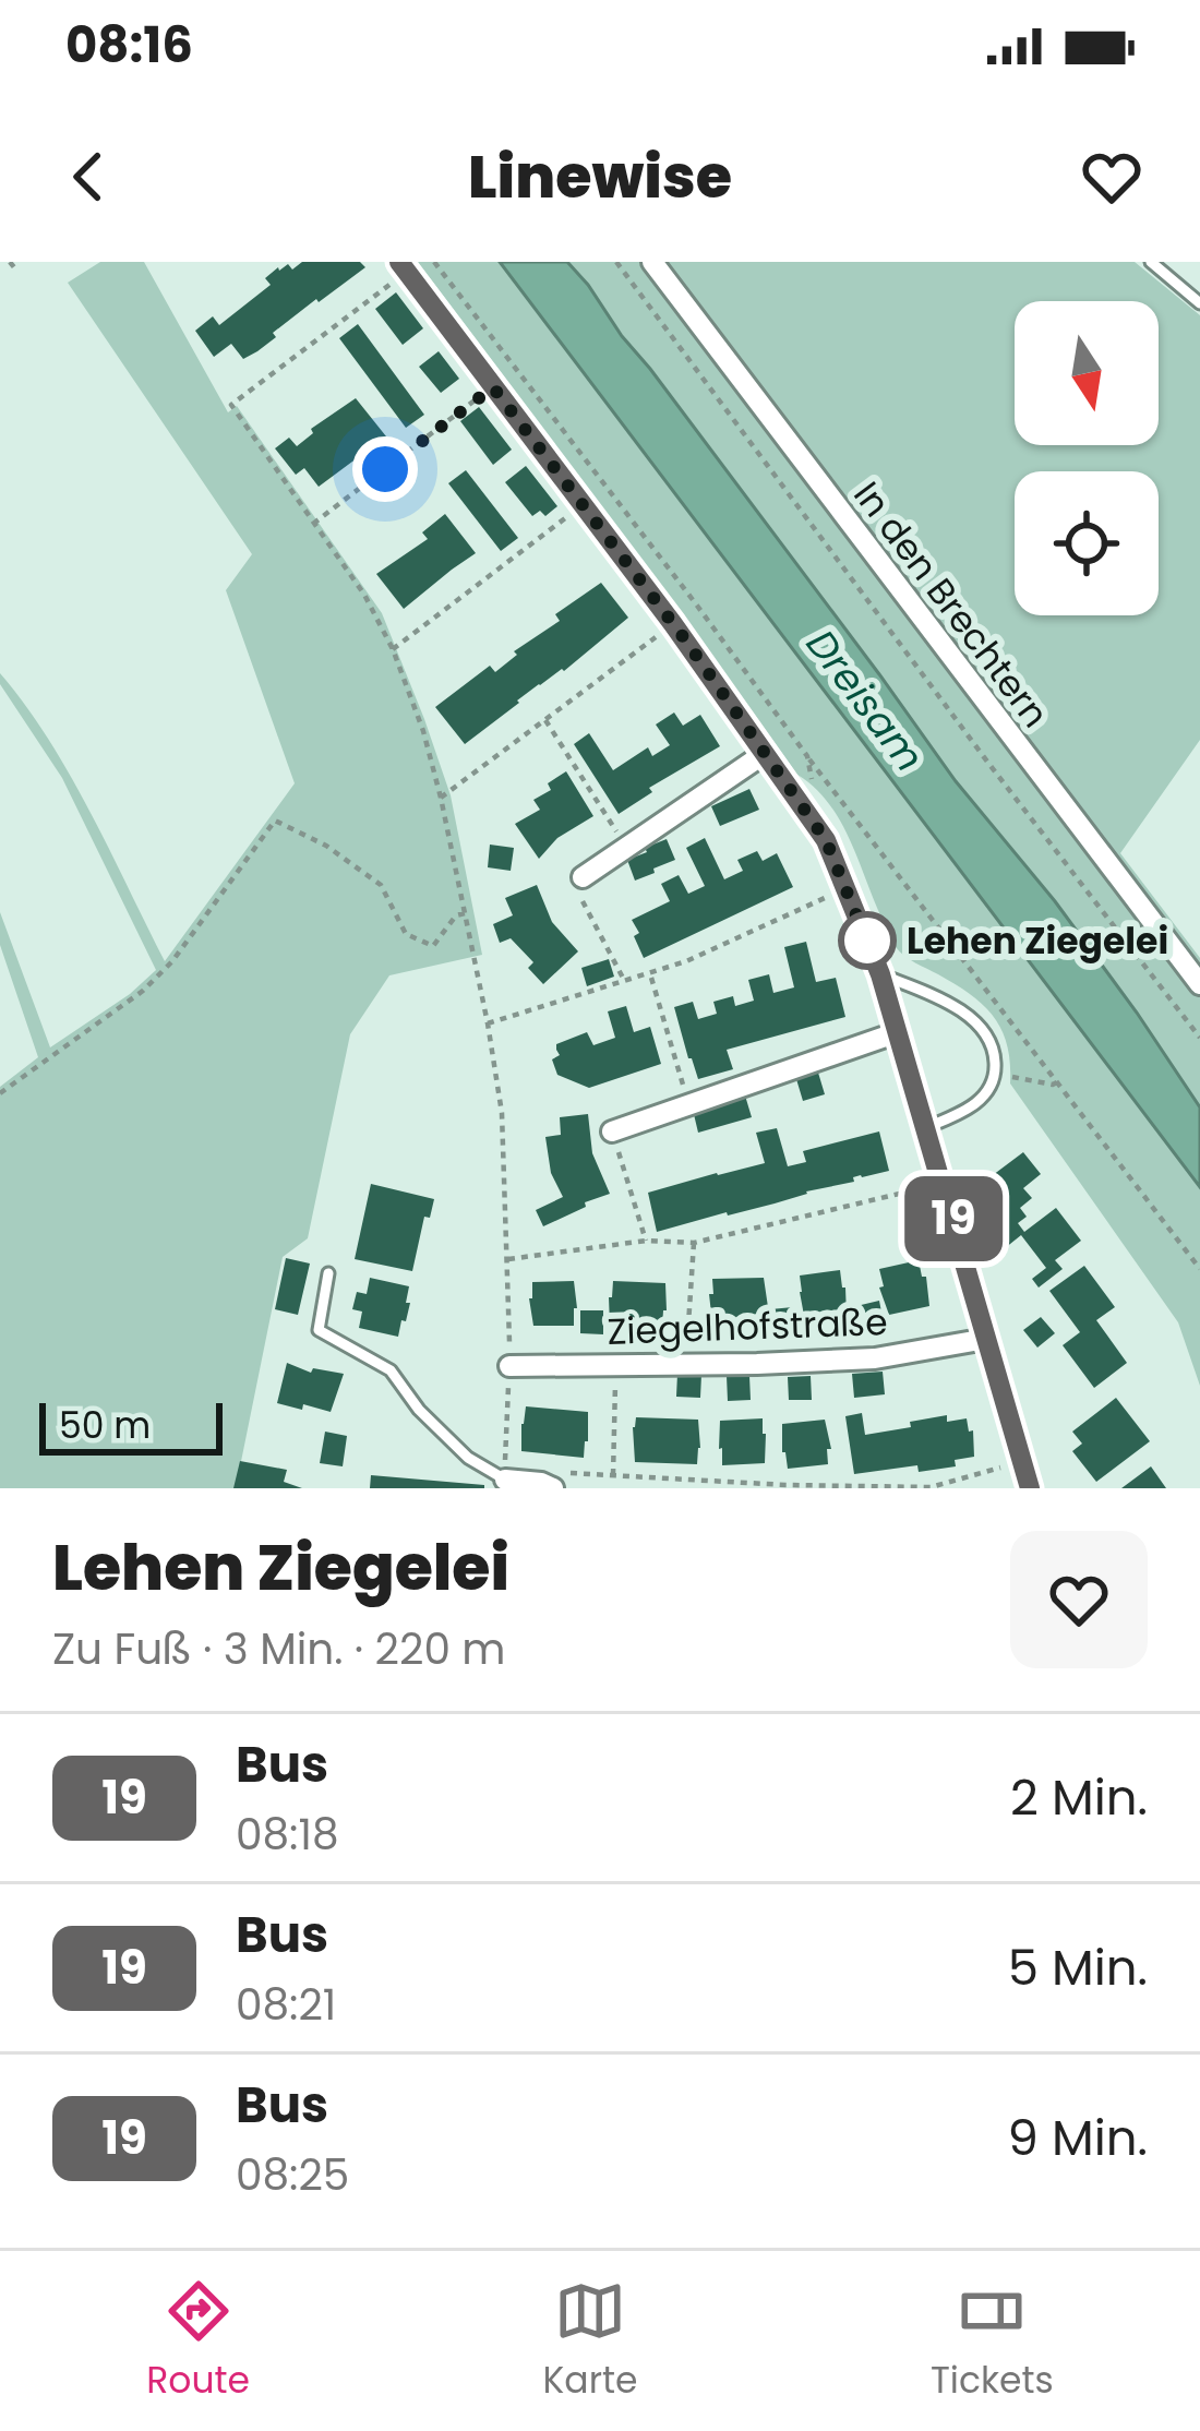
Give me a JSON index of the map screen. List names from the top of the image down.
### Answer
{
  "streets": {
    "street": ["In den Brechtern", "Ziegelhofstraße"]
  },
  "water": ["Dreisam"],
  "places": ["Lehen Ziegelei"],
  "lines": ["bus line 19"],
  "scale_bar": "50 m",
  "north": "bottom",
  "page": {
    "status": "08:16",
    "header": "Linewise",
    "on_map": "19",
    "scale": "50 m",
    "heading": ["Lehen Ziegelei", "Zu Fuß · 3 Min. · 220 m"],
    "list": [
      {
        "mark": "19",
        "name": "Bus",
        "note": "08:18",
        "value": "2 Min."
      },
      {
        "mark": "19",
        "name": "Bus",
        "note": "08:21",
        "value": "5 Min."
      },
      {
        "mark": "19",
        "name": "Bus",
        "note": "08:25",
        "value": "9 Min."
      }
    ],
    "tabs": ["Route", "Karte", "Tickets"]
  }
}
